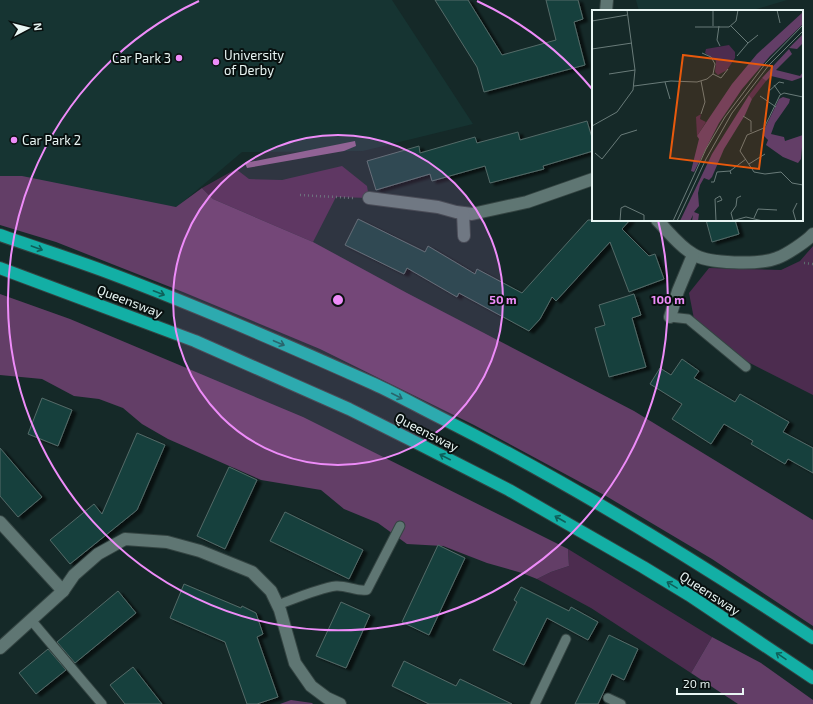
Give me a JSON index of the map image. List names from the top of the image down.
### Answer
{
  "streets": {
    "highway": ["Queensway"]
  },
  "places": ["Car Park 3", "University of Derby", "Car Park 2"],
  "scale_bar": "20 m",
  "north": "right",
  "rings": ["50 m", "100 m"]
}
